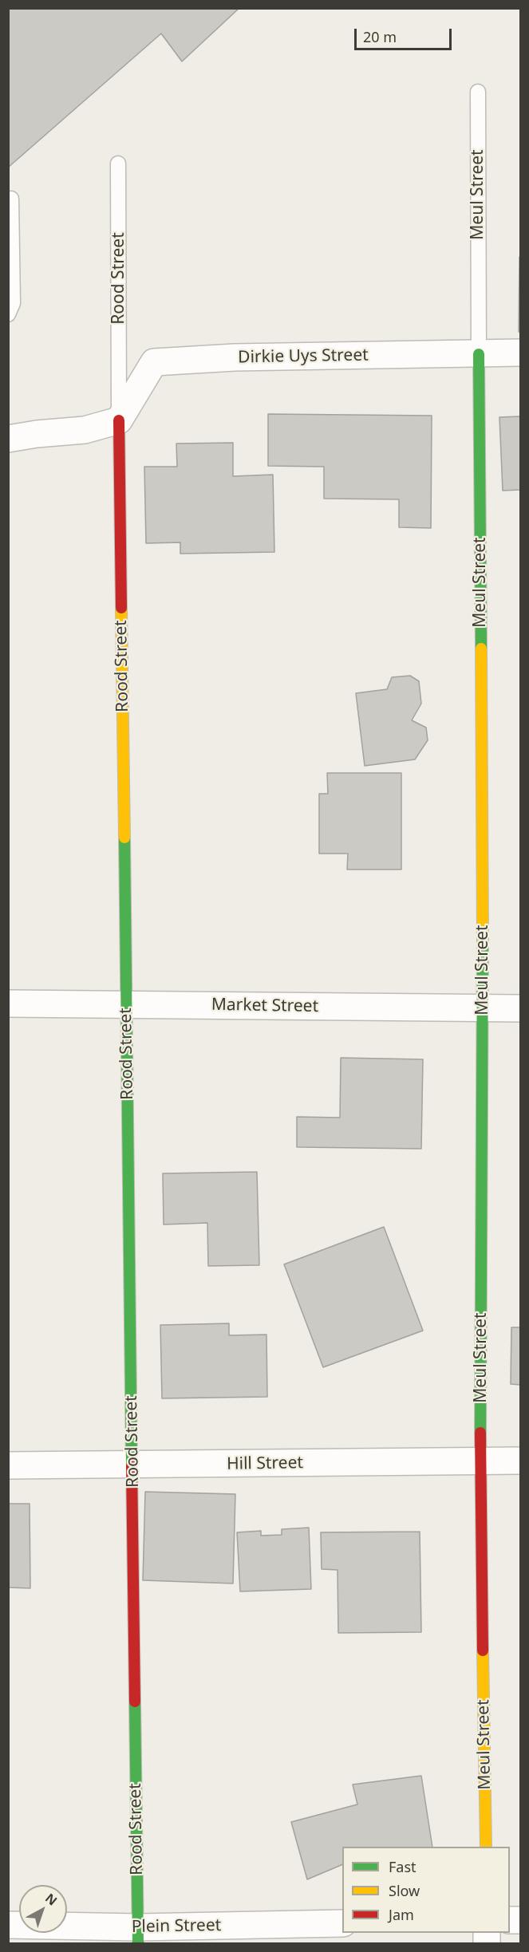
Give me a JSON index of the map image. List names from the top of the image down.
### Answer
{
  "streets": {
    "street": [
      "Meul Street",
      "Rood Street",
      "Dirkie Uys Street",
      "Market Street",
      "Hill Street",
      "Plein Street"
    ]
  },
  "crossings": [
    ["Meul Street", "Dirkie Uys Street"],
    ["Meul Street", "Market Street"],
    ["Meul Street", "Hill Street"],
    ["Rood Street", "Dirkie Uys Street"],
    ["Rood Street", "Market Street"],
    ["Rood Street", "Hill Street"],
    ["Rood Street", "Plein Street"]
  ],
  "legend": ["Fast", "Slow", "Jam"],
  "scale_bar": "20 m",
  "north": "top right"
}
